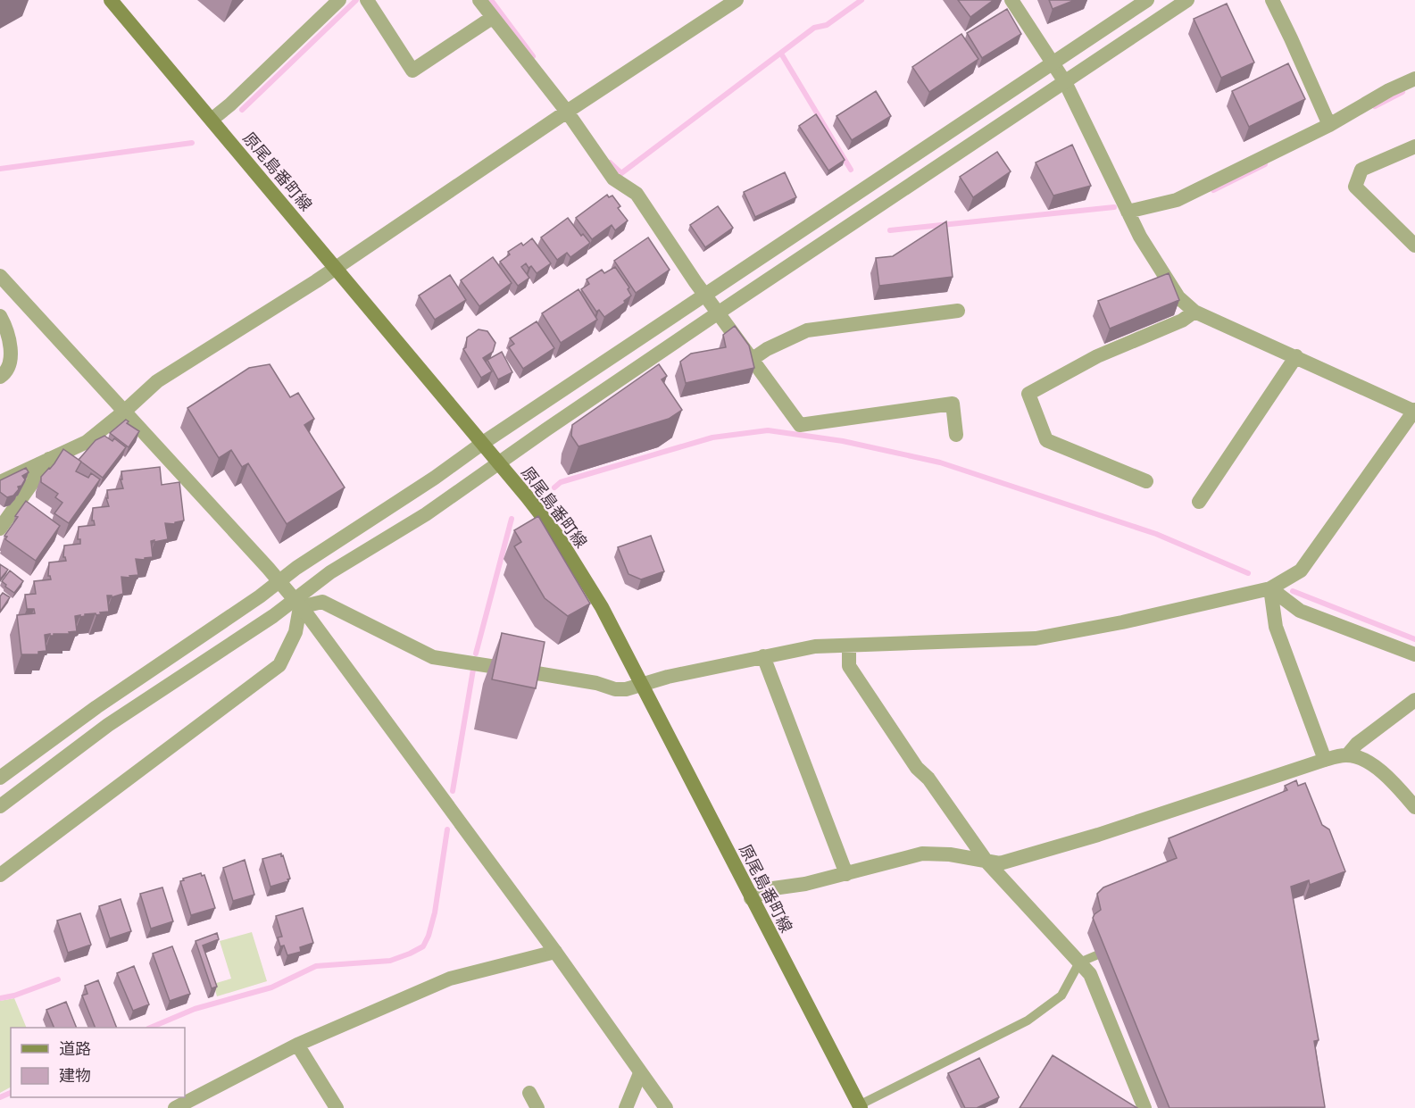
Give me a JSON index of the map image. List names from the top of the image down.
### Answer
{
  "streets": {
    "main road": ["原尾島番町線"]
  },
  "legend": ["道路", "建物"]
}
